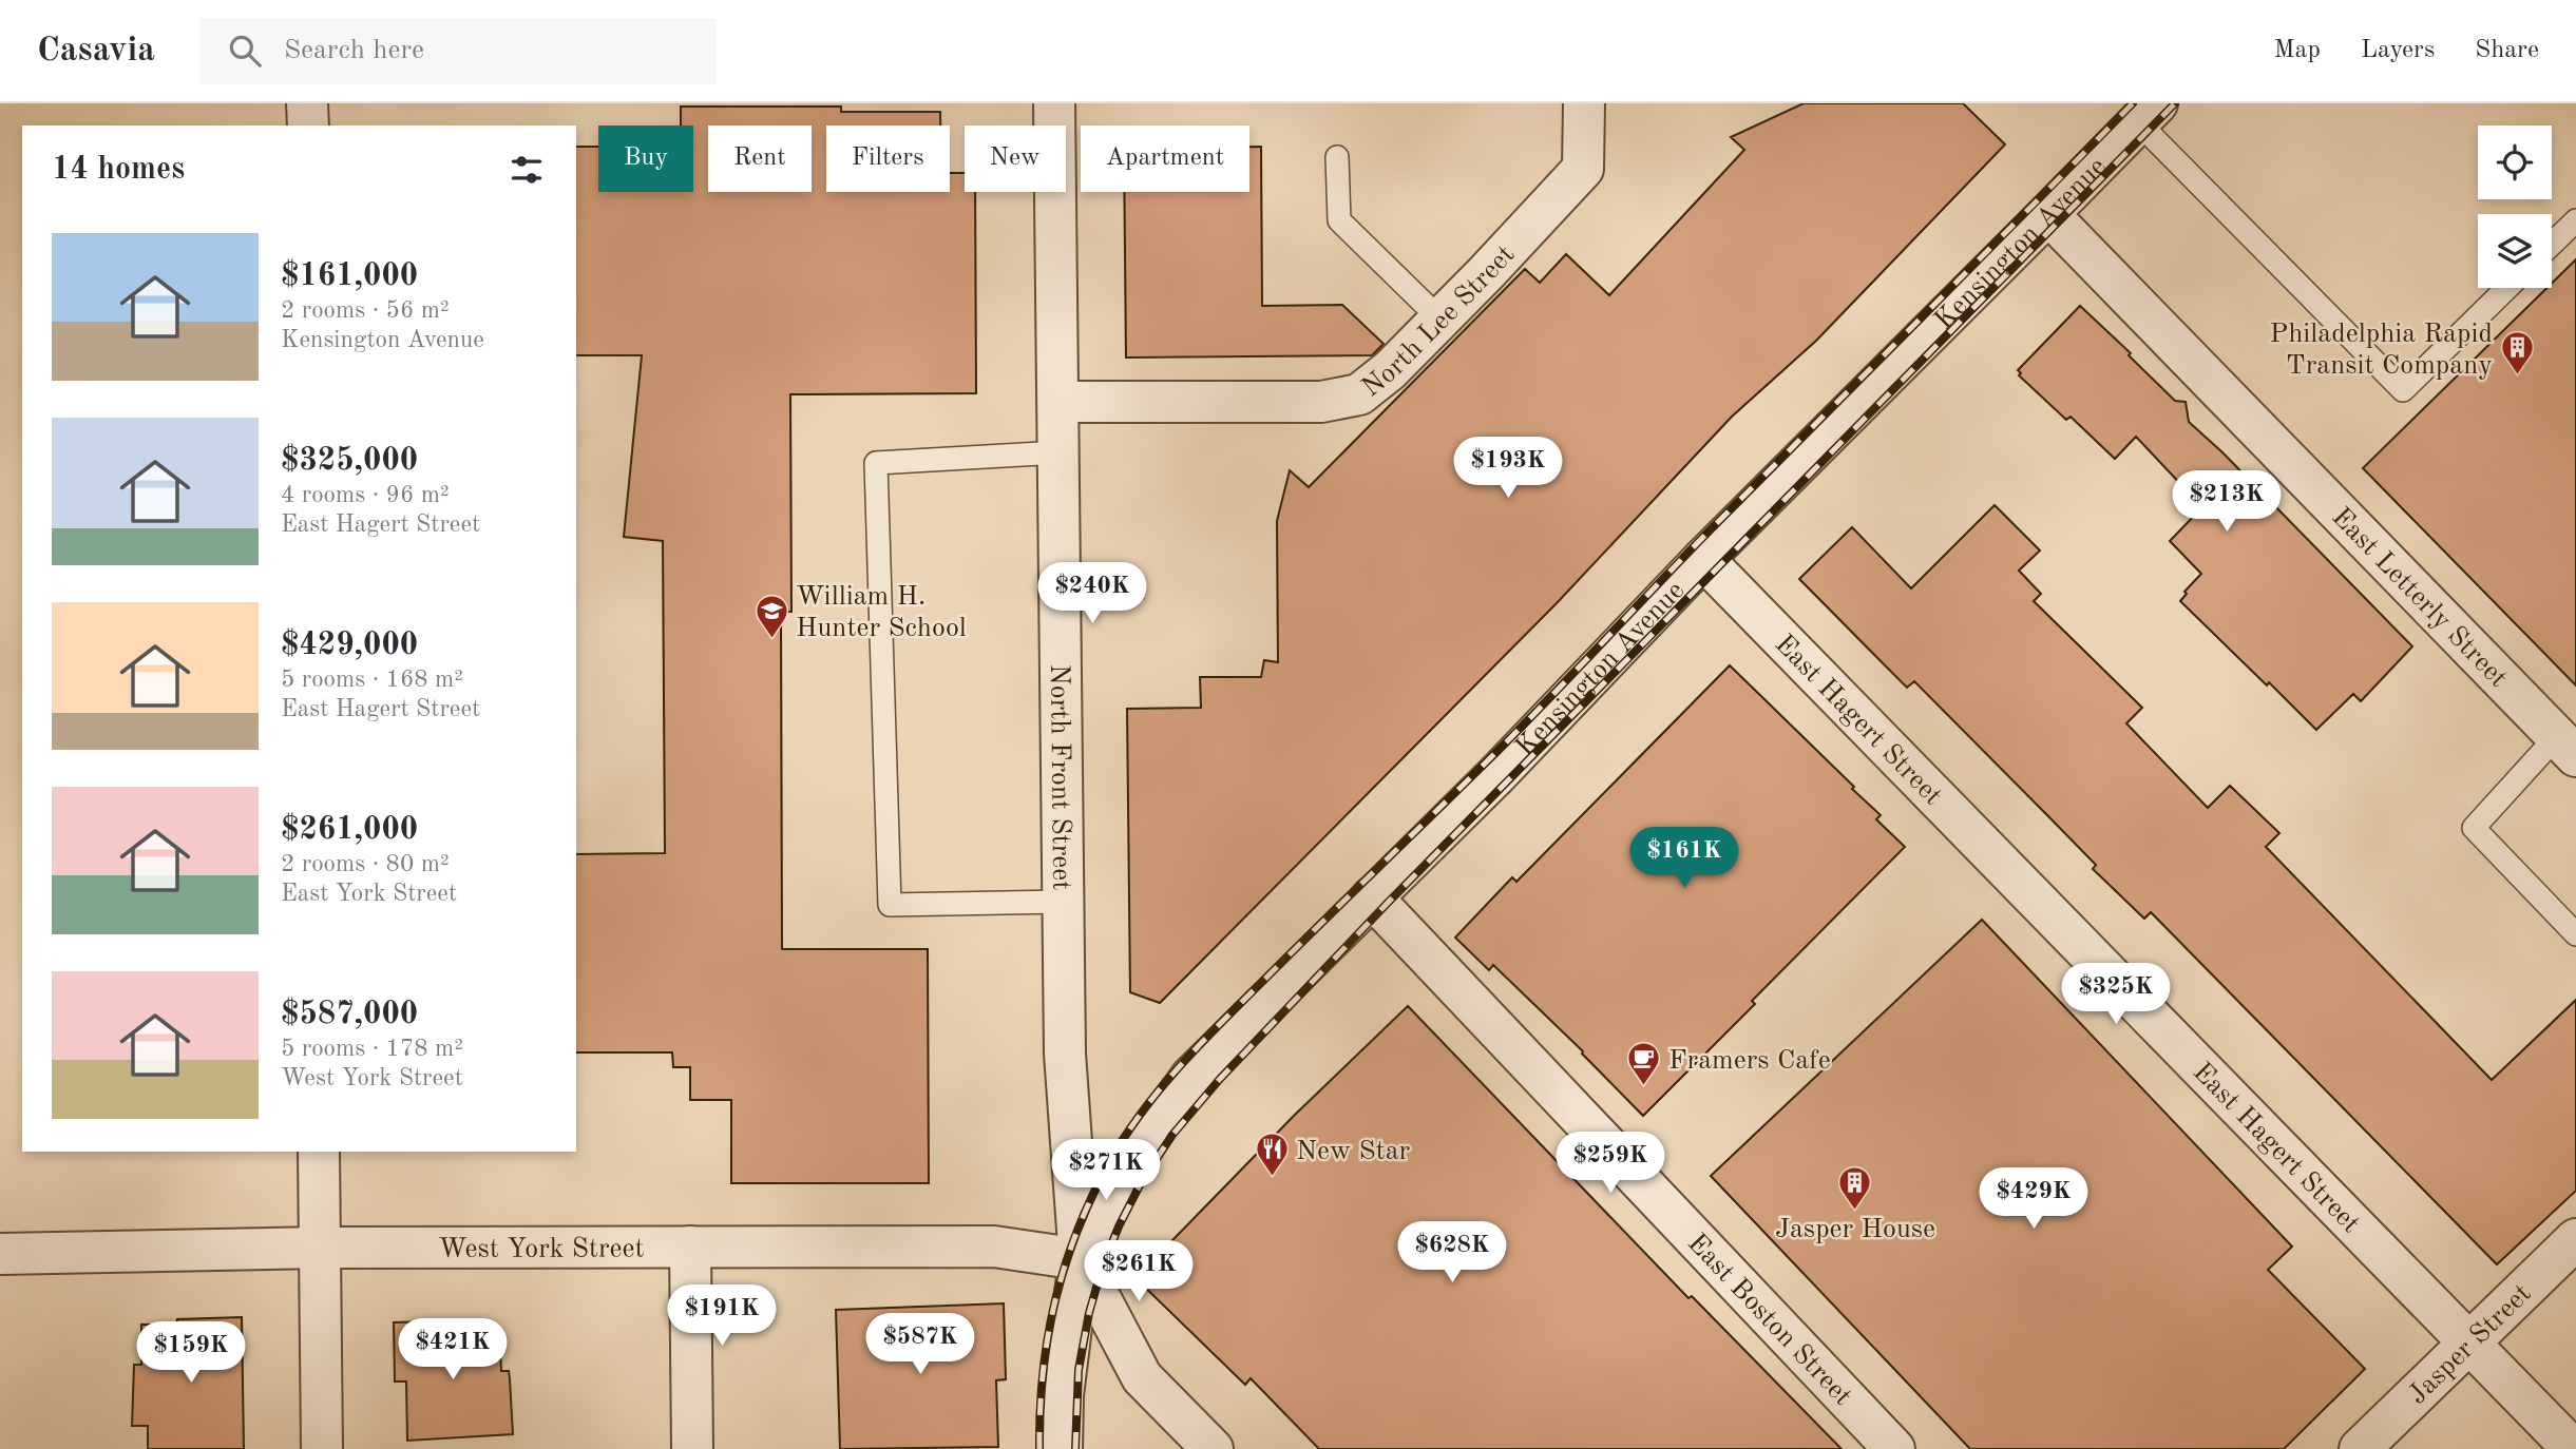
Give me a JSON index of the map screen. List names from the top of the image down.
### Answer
{
  "streets": {
    "street": [
      "Kensington Avenue",
      "North Lee Street",
      "East Letterly Street",
      "East Hagert Street",
      "North Front Street",
      "West York Street",
      "East Boston Street",
      "Jasper Street"
    ]
  },
  "crossings": [
    ["Kensington Avenue", "East Letterly Street"],
    ["Kensington Avenue", "East Hagert Street"],
    ["Kensington Avenue", "North Front Street"],
    ["Kensington Avenue", "West York Street"],
    ["Kensington Avenue", "East Boston Street"],
    ["North Lee Street", "North Front Street"],
    ["East Hagert Street", "Jasper Street"],
    ["North Front Street", "West York Street"]
  ],
  "places": {
    "building": ["Philadelphia Rapid Transit Company", "Jasper House"],
    "school or university": ["William H. Hunter School"],
    "cafe": ["Framers Cafe"],
    "restaurant": ["New Star"]
  },
  "page": {
    "header": "Casavia",
    "search": "Search here",
    "nav": ["Map", "Layers", "Share"],
    "chip": [
      "Buy",
      "Rent",
      "Filters",
      "New",
      "Apartment"
    ],
    "heading": "14 homes",
    "list": [
      {
        "name": "$161,000",
        "note": "2 rooms · 56 m² · Kensington Avenue"
      },
      {
        "name": "$325,000",
        "note": "4 rooms · 96 m² · East Hagert Street"
      },
      {
        "name": "$429,000",
        "note": "5 rooms · 168 m² · East Hagert Street"
      },
      {
        "name": "$261,000",
        "note": "2 rooms · 80 m² · East York Street"
      },
      {
        "name": "$587,000",
        "note": "5 rooms · 178 m² · West York Street"
      }
    ],
    "price": [
      "$193K",
      "$213K",
      "$240K",
      "$161K",
      "$325K",
      "$259K",
      "$271K",
      "$429K",
      "$628K",
      "$261K",
      "$191K",
      "$587K",
      "$421K",
      "$159K"
    ]
  }
}
